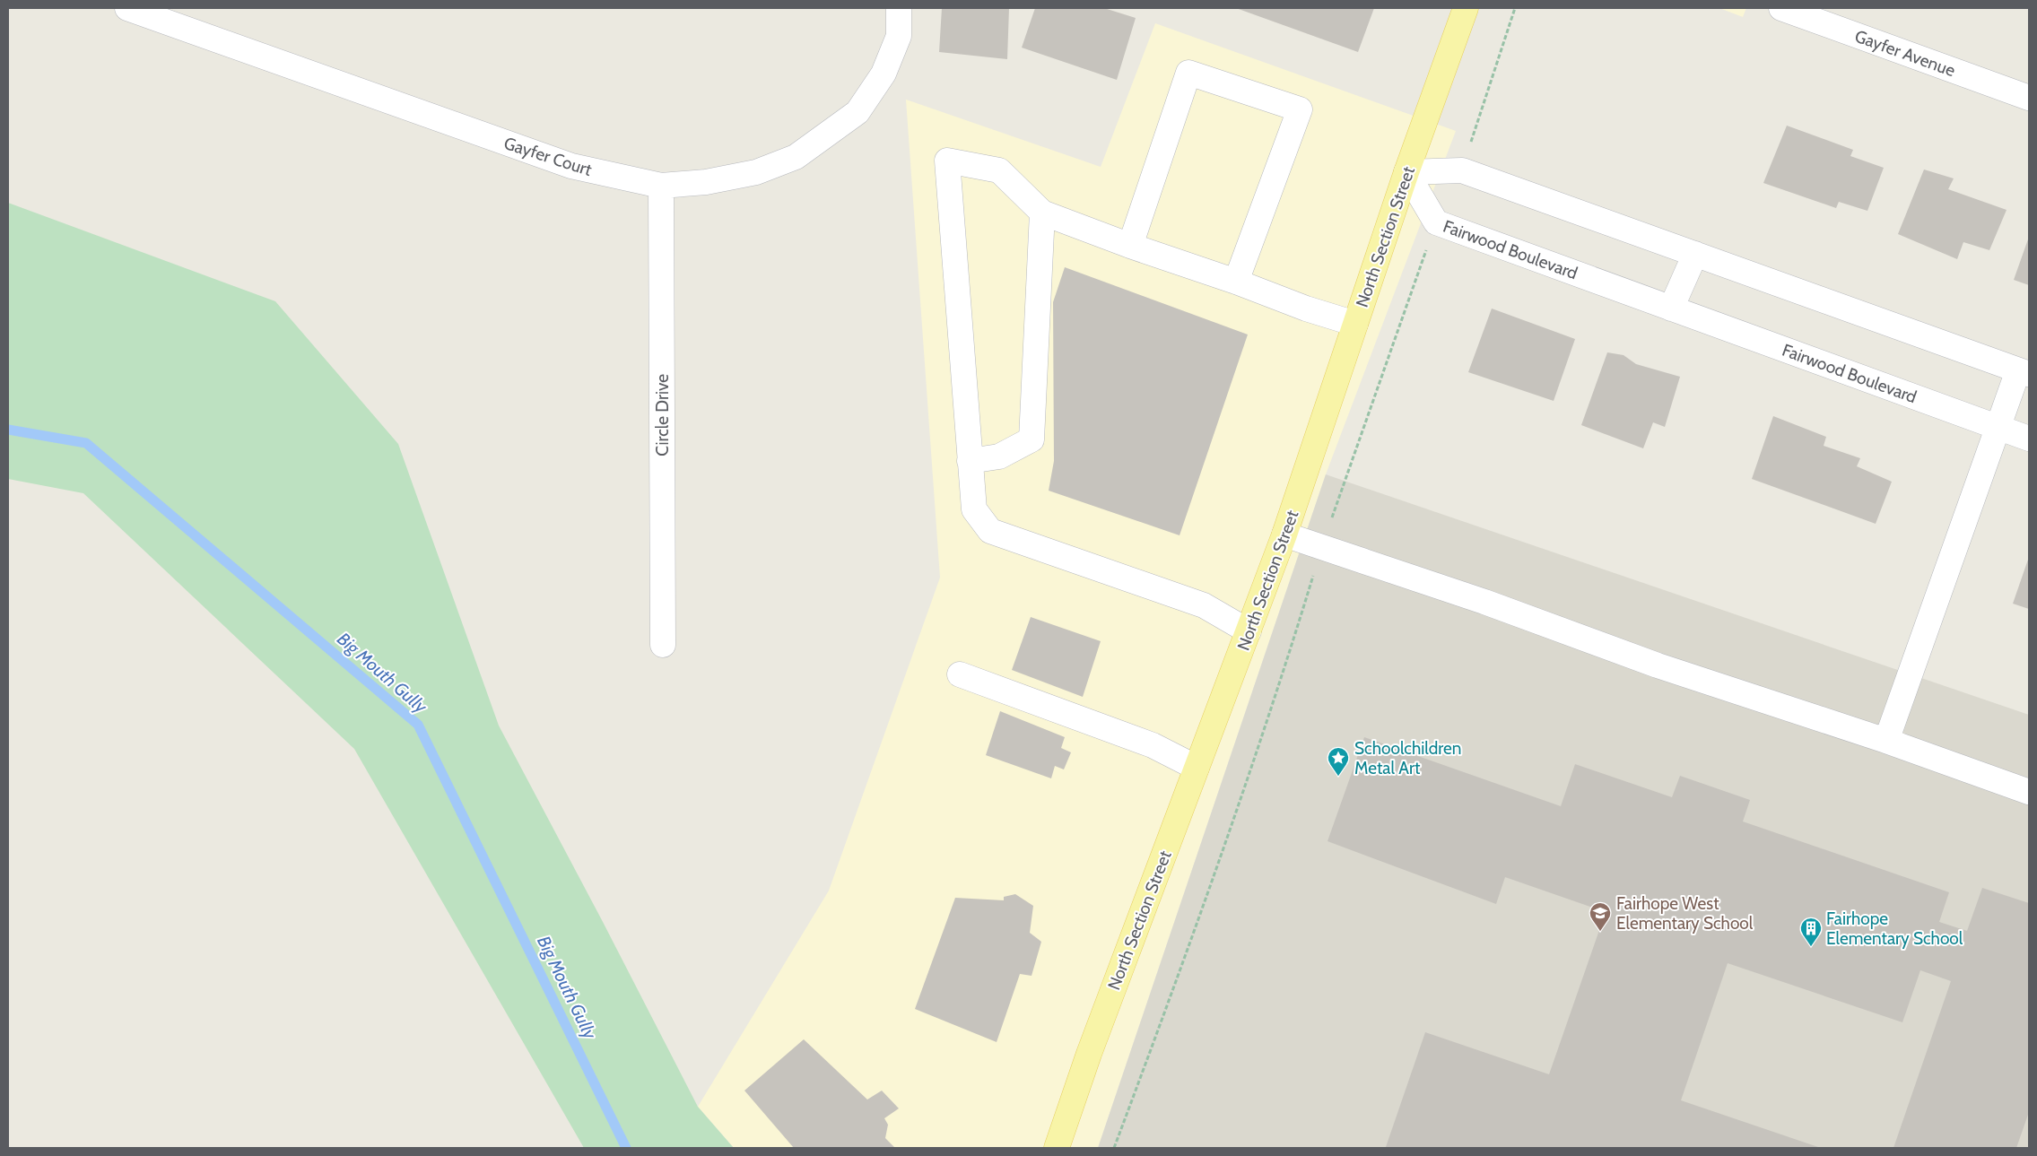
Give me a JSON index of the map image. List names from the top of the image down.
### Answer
{
  "streets": {
    "main road": ["North Section Street"],
    "street": [
      "Gayfer Avenue",
      "Gayfer Court",
      "Fairwood Boulevard",
      "Circle Drive"
    ]
  },
  "crossings": [
    ["Gayfer Court", "Circle Drive"],
    ["North Section Street", "Fairwood Boulevard"]
  ],
  "water": ["Big Mouth Gully"],
  "places": {
    "place": ["Schoolchildren Metal Art"],
    "school or university": ["Fairhope West Elementary School"],
    "building": ["Fairhope Elementary School"]
  }
}
